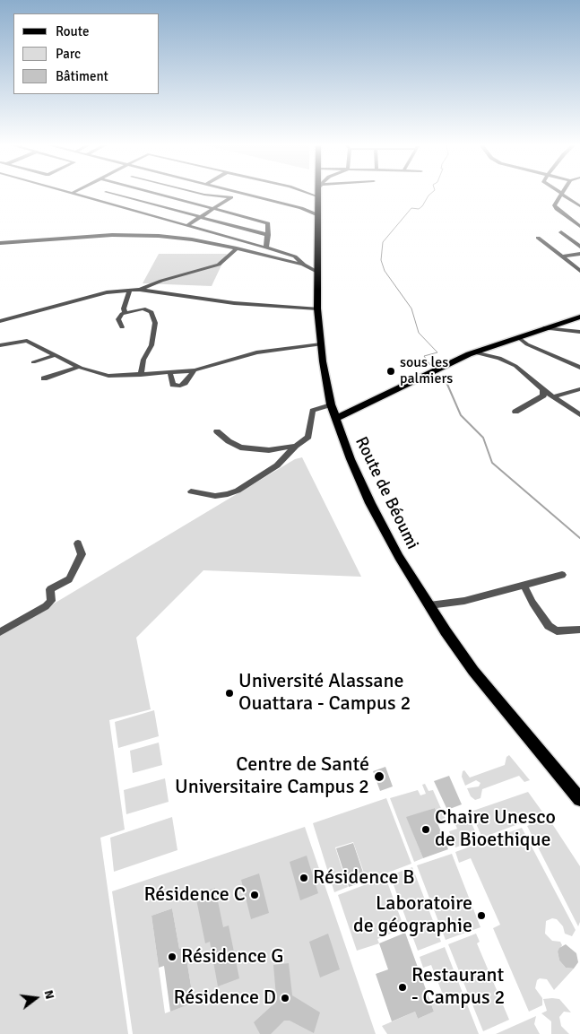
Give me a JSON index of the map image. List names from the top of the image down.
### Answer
{
  "streets": {
    "main road": ["Route de Béoumi"]
  },
  "places": [
    "sous les palmiers",
    "Université Alassane Ouattara - Campus 2",
    "Centre de Santé Universitaire Campus 2",
    "Chaire Unesco de Bioethique",
    "Résidence B",
    "Résidence C",
    "Laboratoire de géographie",
    "Résidence G",
    "Restaurant - Campus 2",
    "Résidence D"
  ],
  "legend": ["Route", "Parc", "Bâtiment"],
  "north": "right"
}
